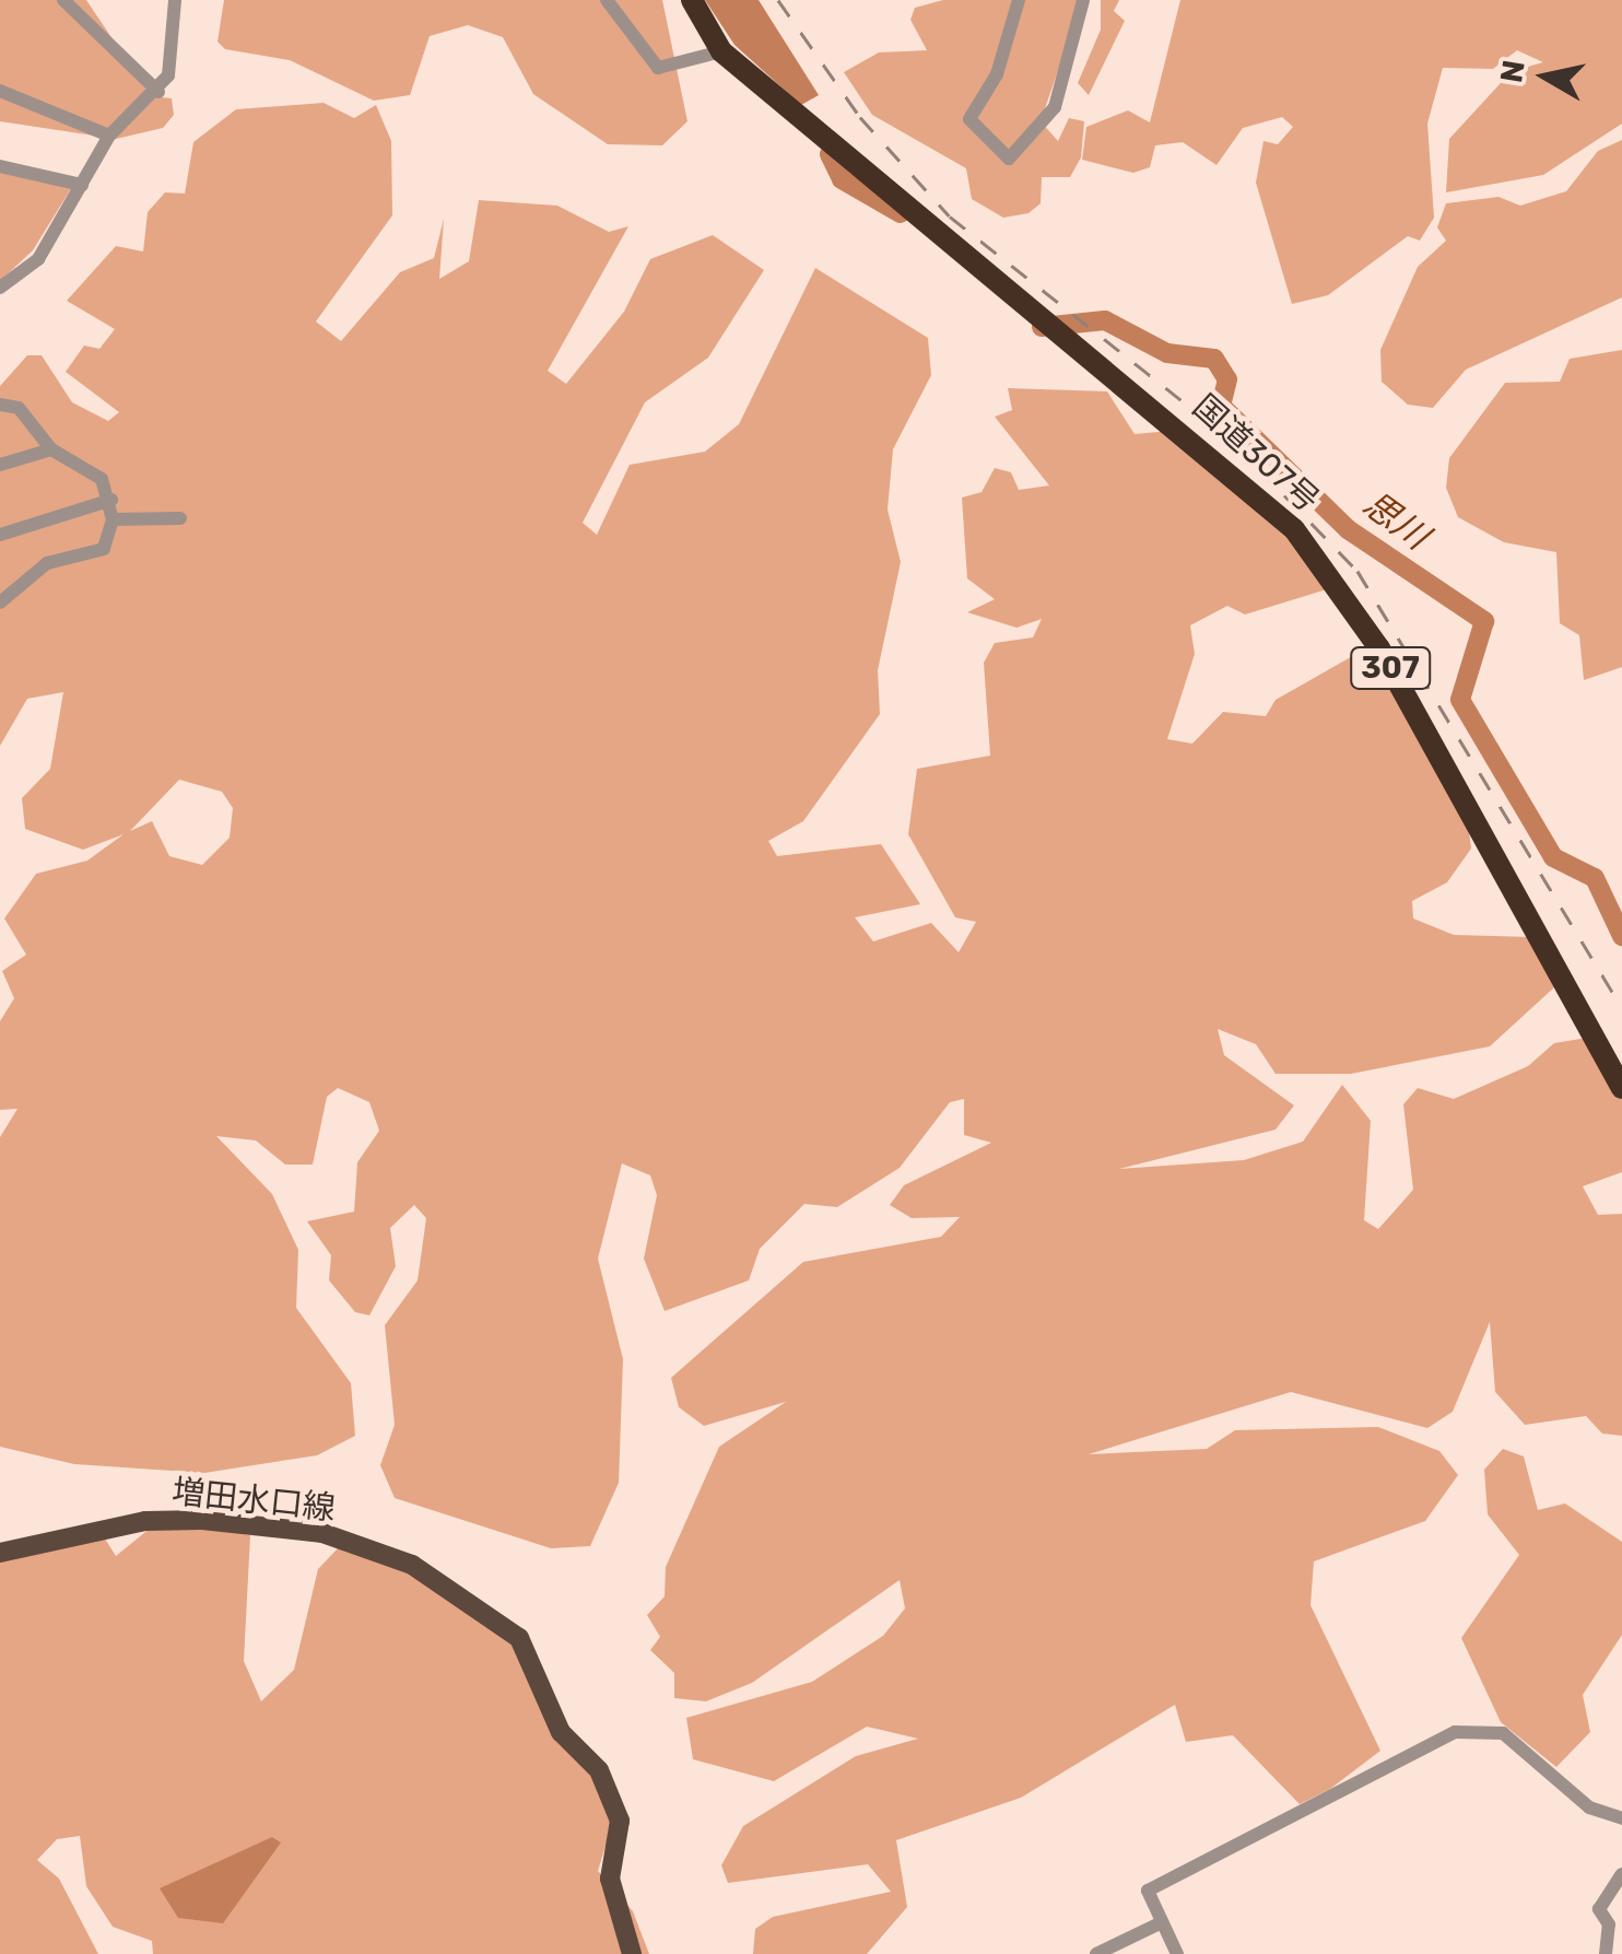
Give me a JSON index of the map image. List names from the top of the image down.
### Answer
{
  "streets": {
    "highway": ["国道307号", "307"],
    "main road": ["増田水口線"]
  },
  "water": ["思川"],
  "north": "left"
}
